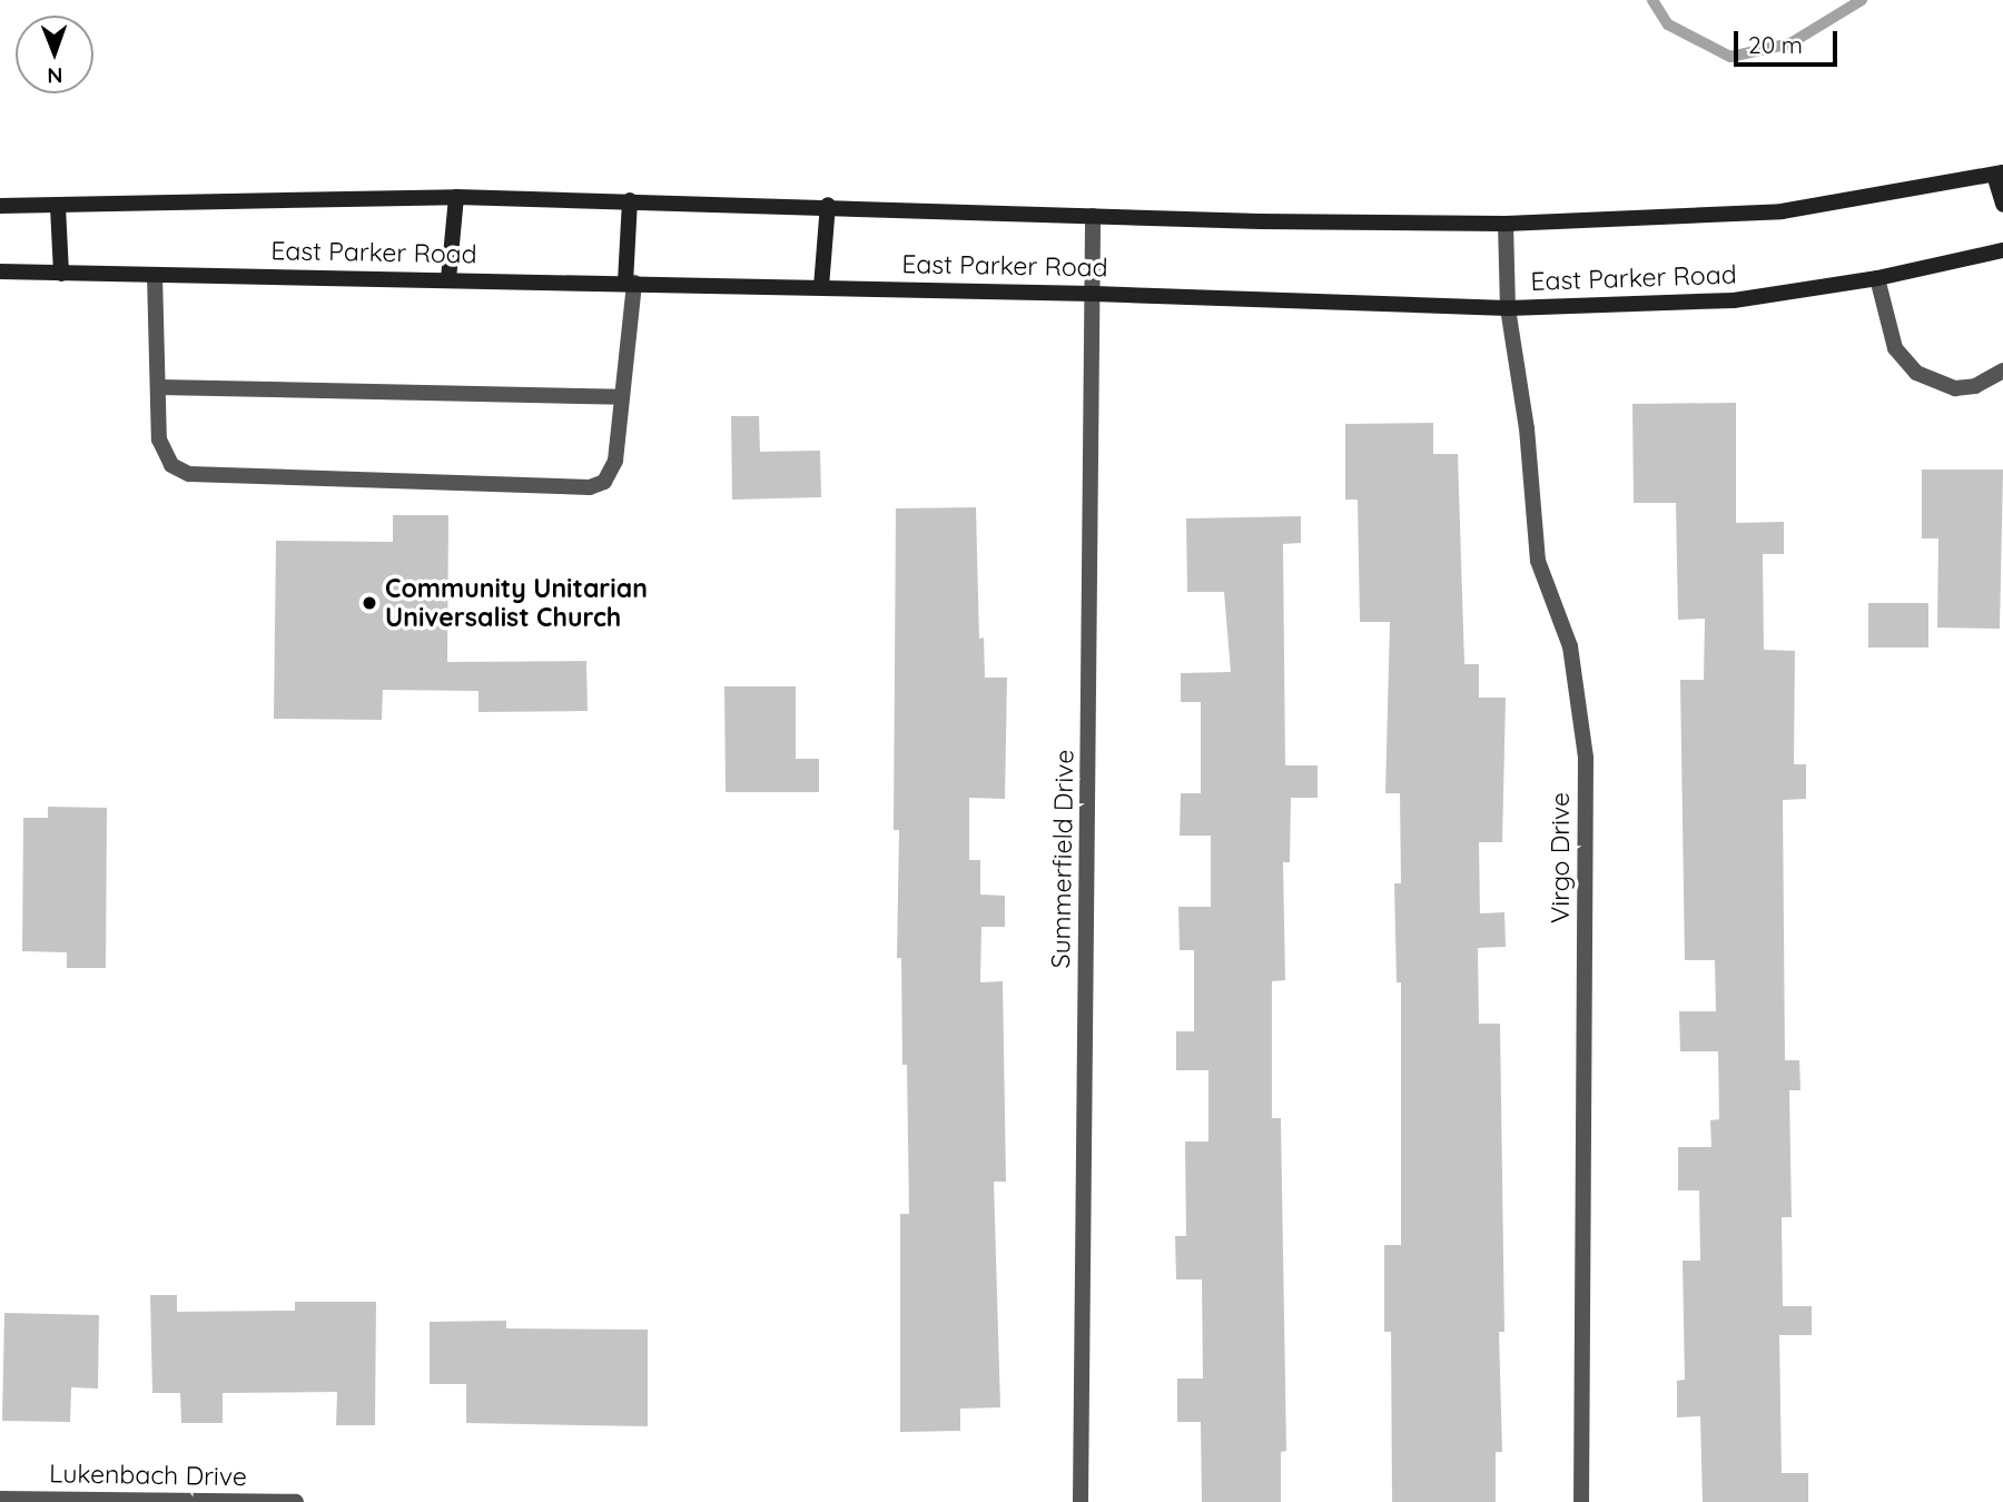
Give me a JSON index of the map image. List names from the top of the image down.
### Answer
{
  "streets": {
    "main road": ["East Parker Road"],
    "street": ["Virgo Drive", "Summerfield Drive", "Lukenbach Drive"]
  },
  "crossings": [
    ["East Parker Road", "Virgo Drive"],
    ["East Parker Road", "Summerfield Drive"]
  ],
  "places": ["Community Unitarian Universalist Church"],
  "scale_bar": "20 m",
  "north": "bottom"
}
